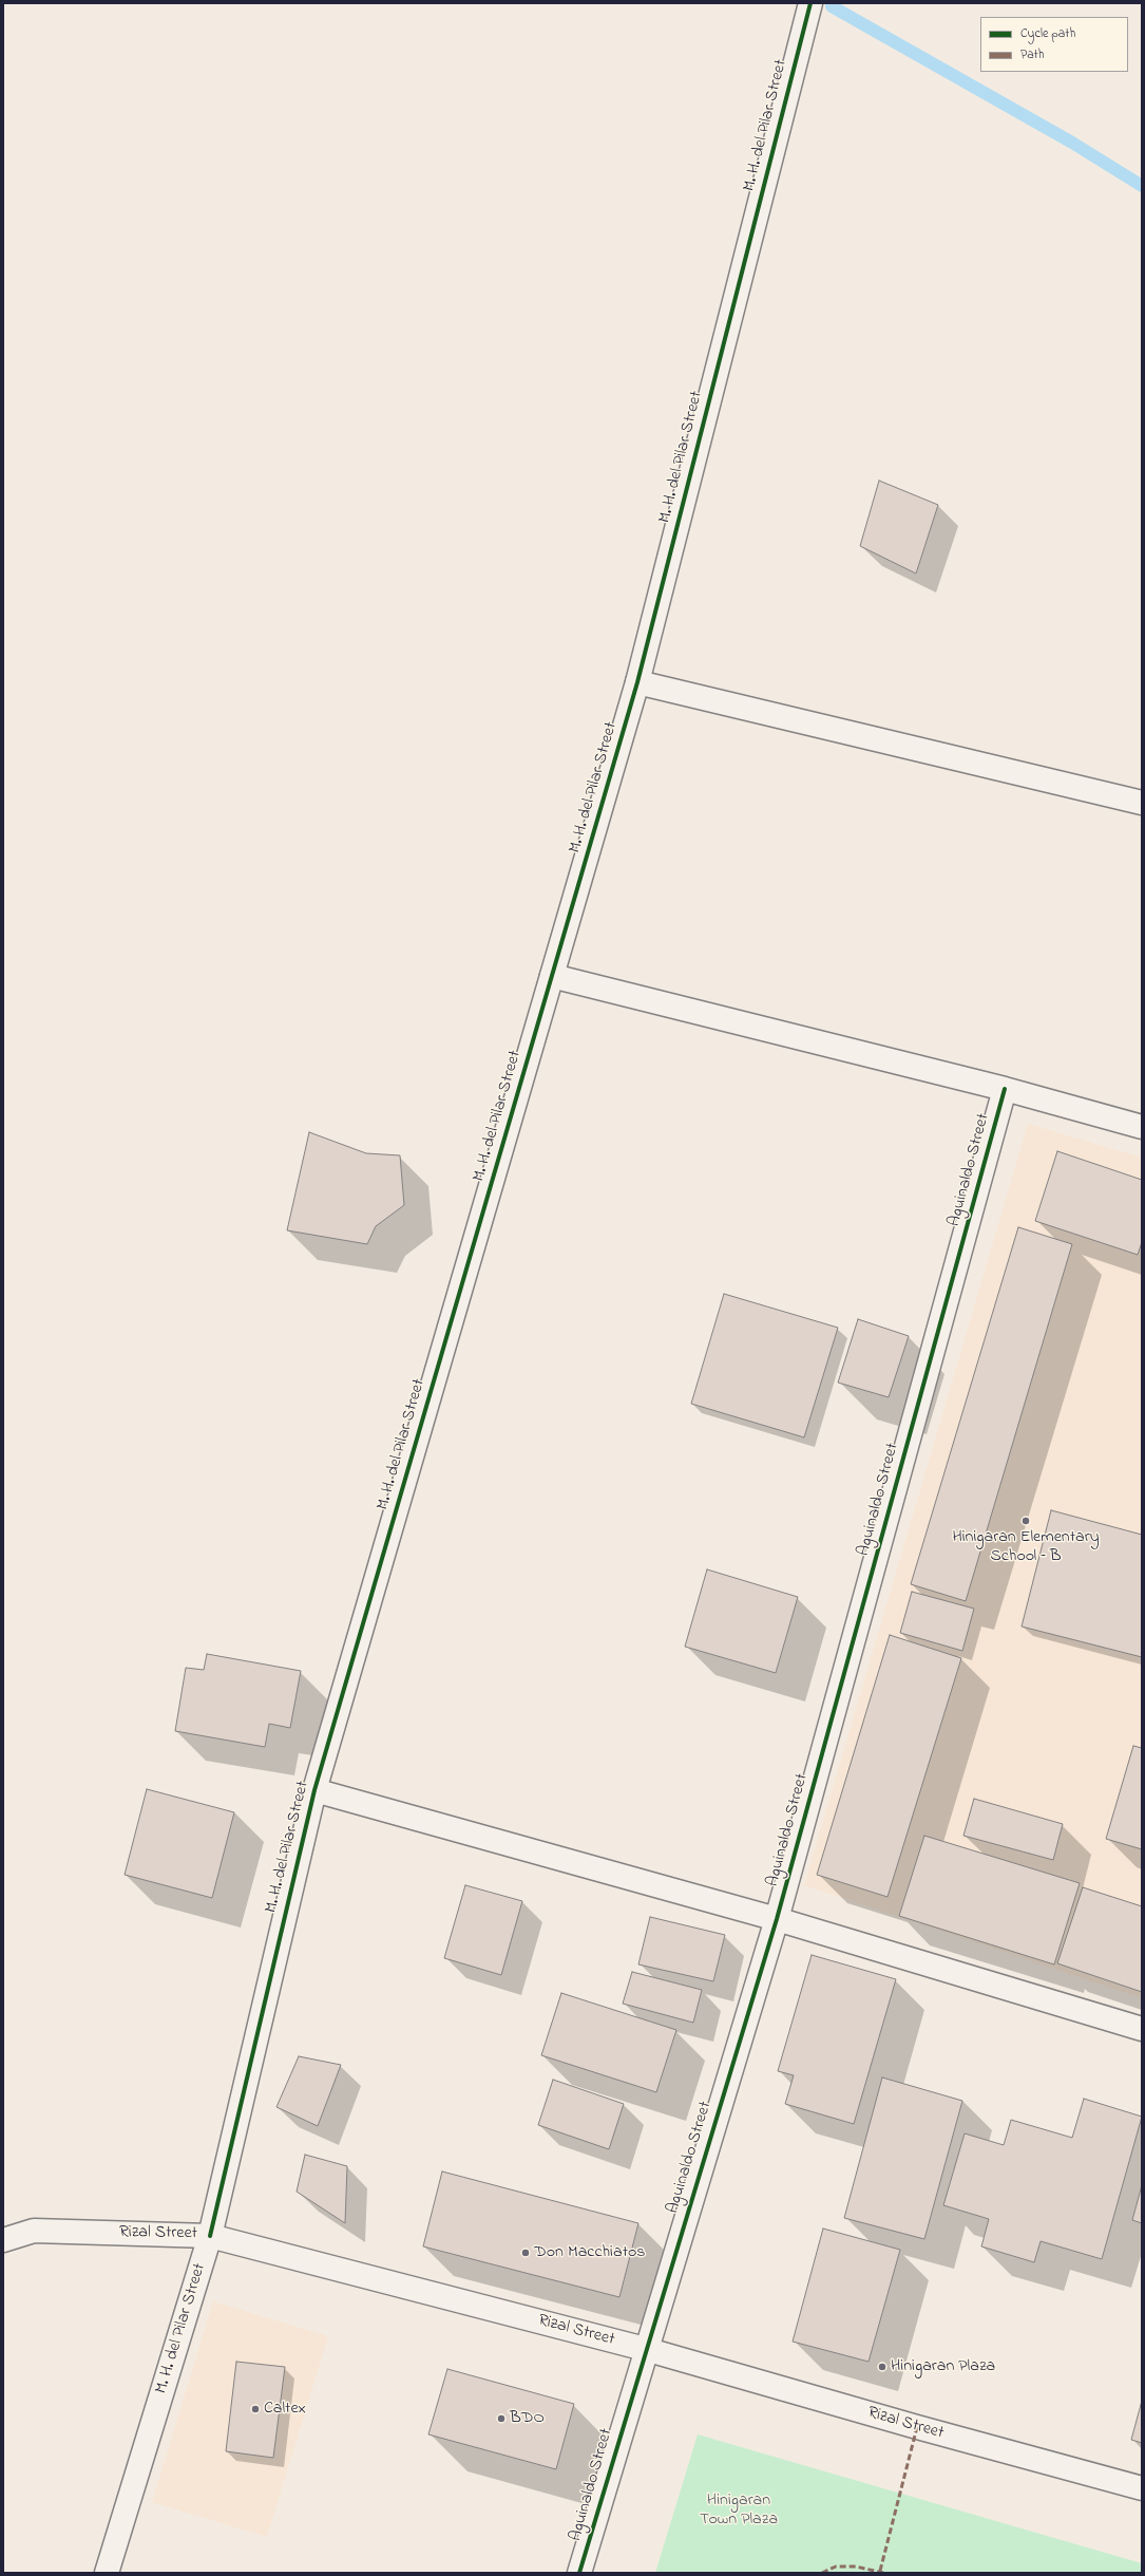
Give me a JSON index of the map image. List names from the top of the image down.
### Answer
{
  "streets": {
    "main road": ["M. H. del Pilar Street", "Aguinaldo Street", "Rizal Street"]
  },
  "crossings": [
    ["M. H. del Pilar Street", "Rizal Street"],
    ["Aguinaldo Street", "Rizal Street"]
  ],
  "parks": ["Hinigaran Town Plaza"],
  "places": [
    "Hinigaran Elementary School – B",
    "Don Macchiatos",
    "Hinigaran Plaza",
    "Caltex",
    "BDO"
  ],
  "legend": ["Cycle path", "Path"]
}
